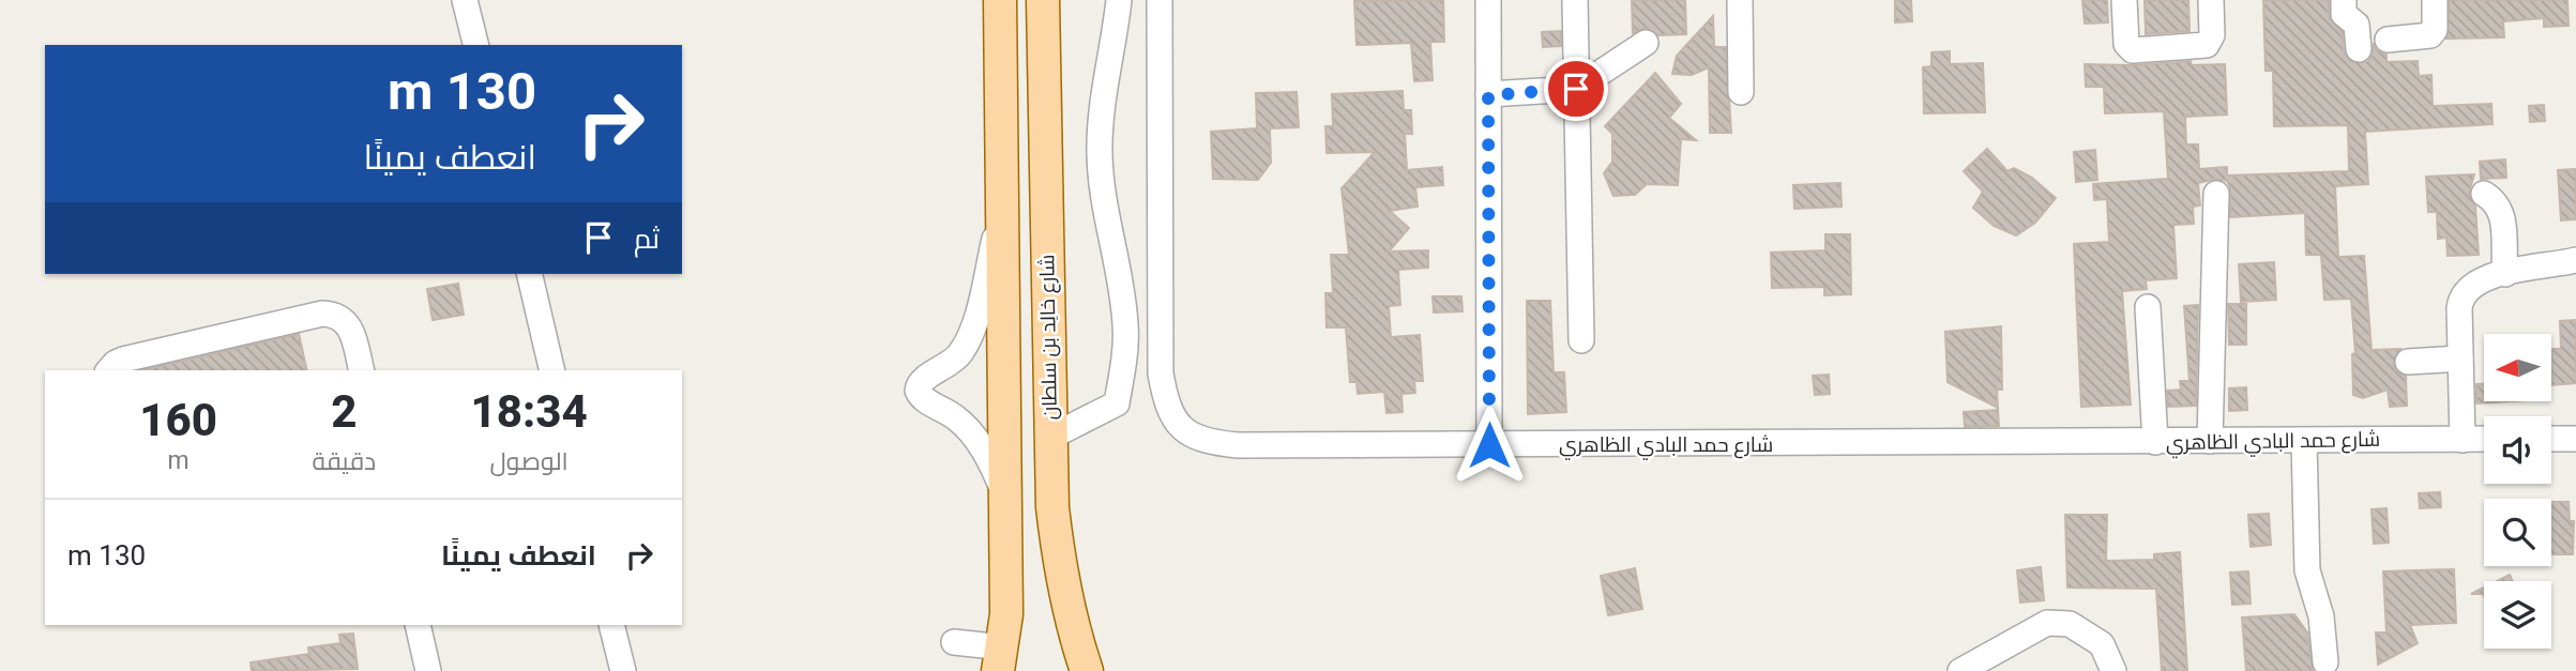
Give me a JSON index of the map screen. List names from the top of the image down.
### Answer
{
  "streets": {
    "main road": ["شارع خالِد بن سلطان"],
    "street": ["شارع حمد البادي الظاهري"]
  },
  "north": "left",
  "page": {
    "turn": ["130 m", "انعطف يمينًا"],
    "then": "ثم",
    "eta": [
      "18:34",
      "الوصول",
      "2",
      "دقيقة",
      "160",
      "m"
    ],
    "list": [
      {
        "name": "انعطف يمينًا",
        "value": "130 m"
      }
    ]
  }
}
